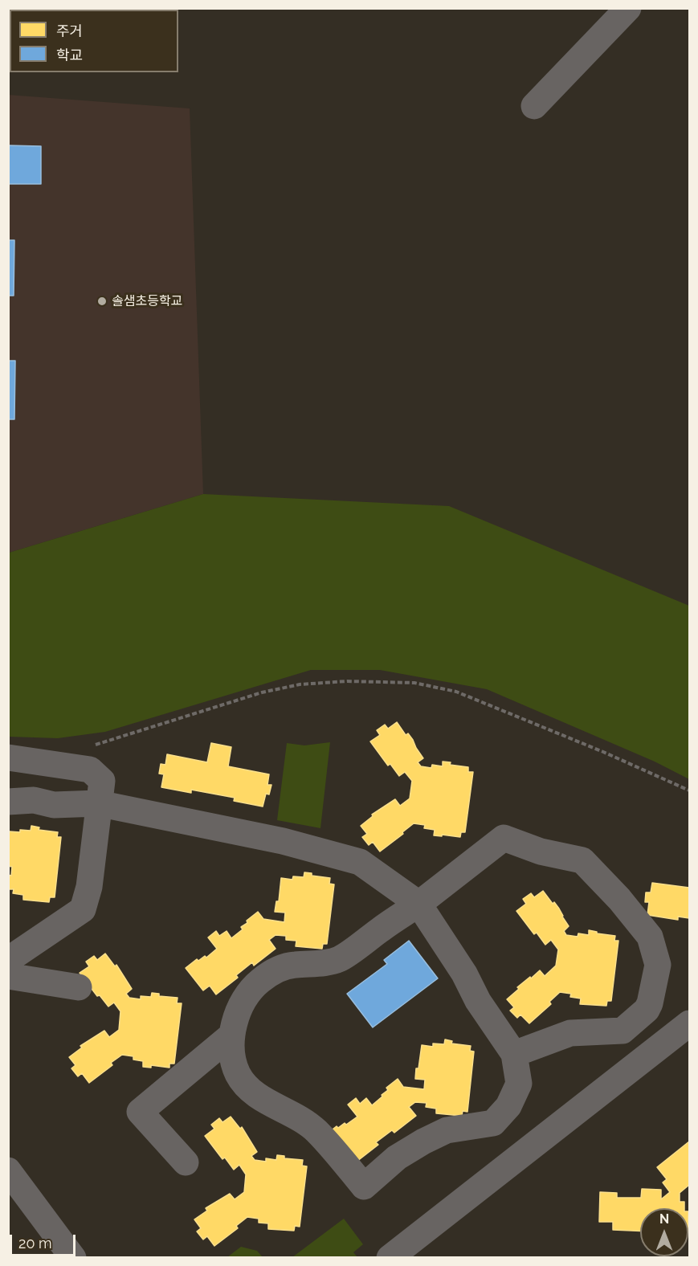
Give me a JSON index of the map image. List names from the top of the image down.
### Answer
{
  "places": ["솔샘초등학교"],
  "legend": ["주거", "학교"],
  "scale_bar": "20 m",
  "north": "top"
}
